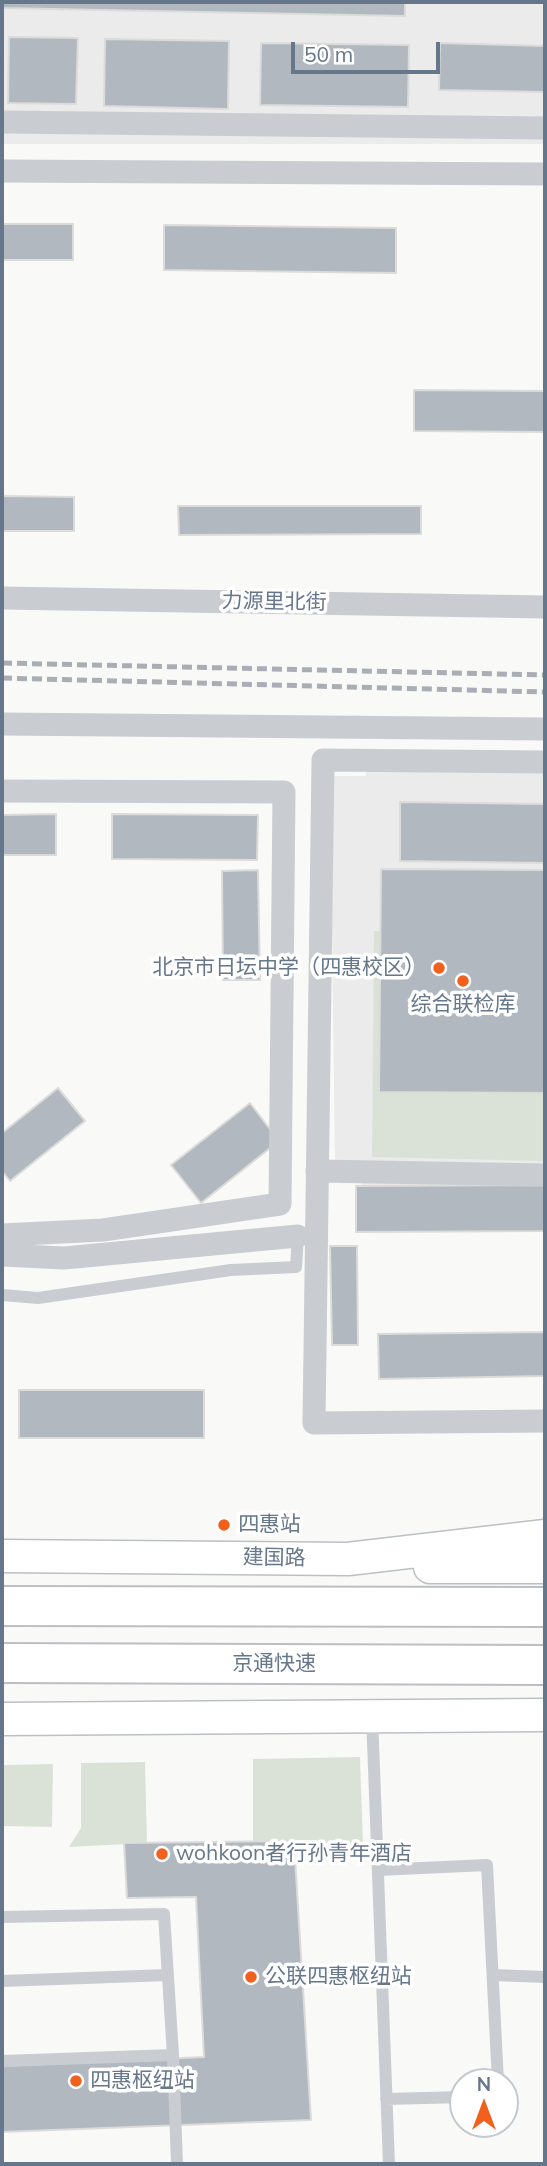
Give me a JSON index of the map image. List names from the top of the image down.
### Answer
{
  "streets": {
    "highway": ["京通快速"],
    "main road": ["建国路"],
    "street": ["力源里北街"]
  },
  "places": [
    "北京市日坛中学（四惠校区）",
    "综合联检库",
    "四惠站",
    "wohkoon者行孙青年酒店",
    "公联四惠枢纽站",
    "四惠枢纽站"
  ],
  "scale_bar": "50 m",
  "north": "top"
}
